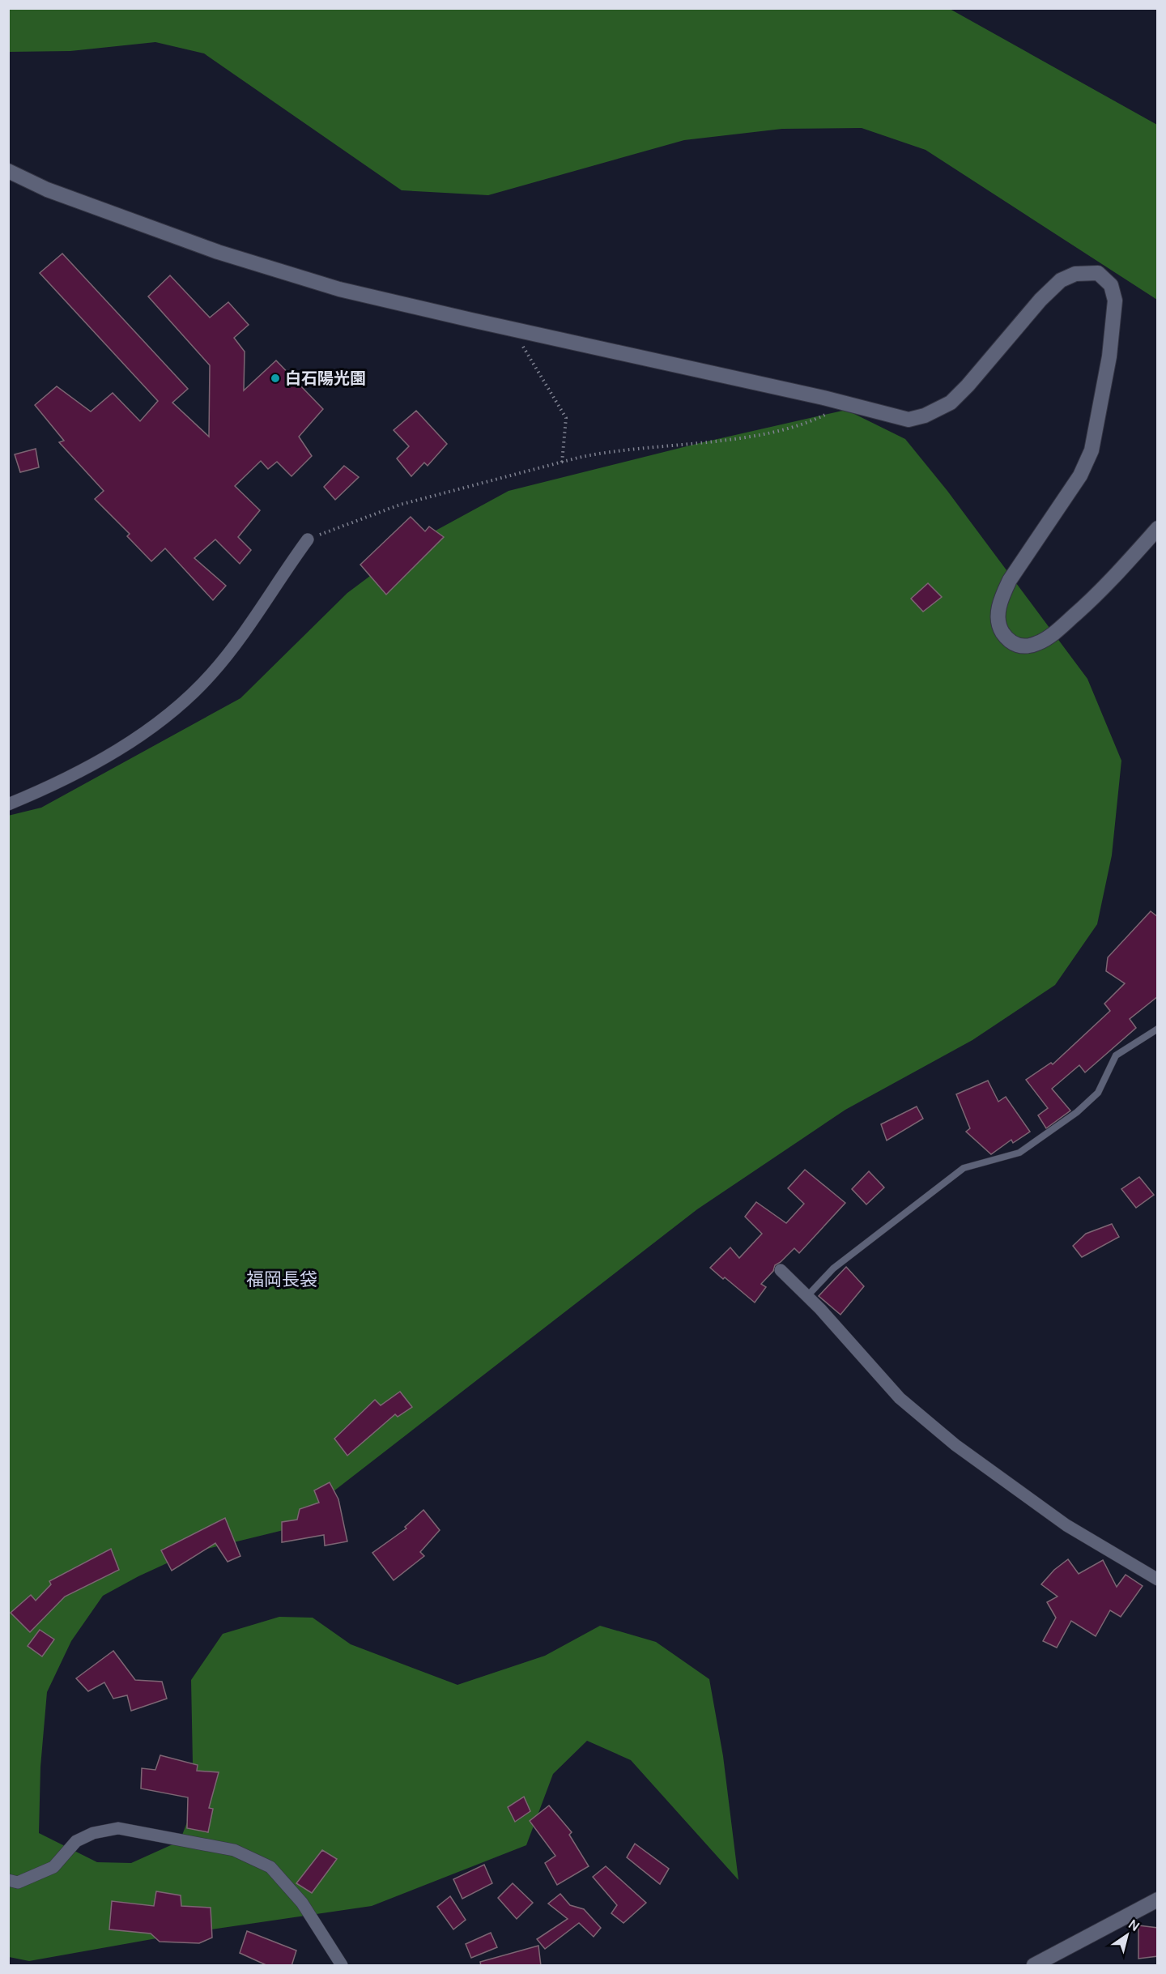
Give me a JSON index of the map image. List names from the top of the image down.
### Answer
{
  "districts": ["福岡長袋"],
  "places": ["白石陽光園"],
  "north": "top right"
}
